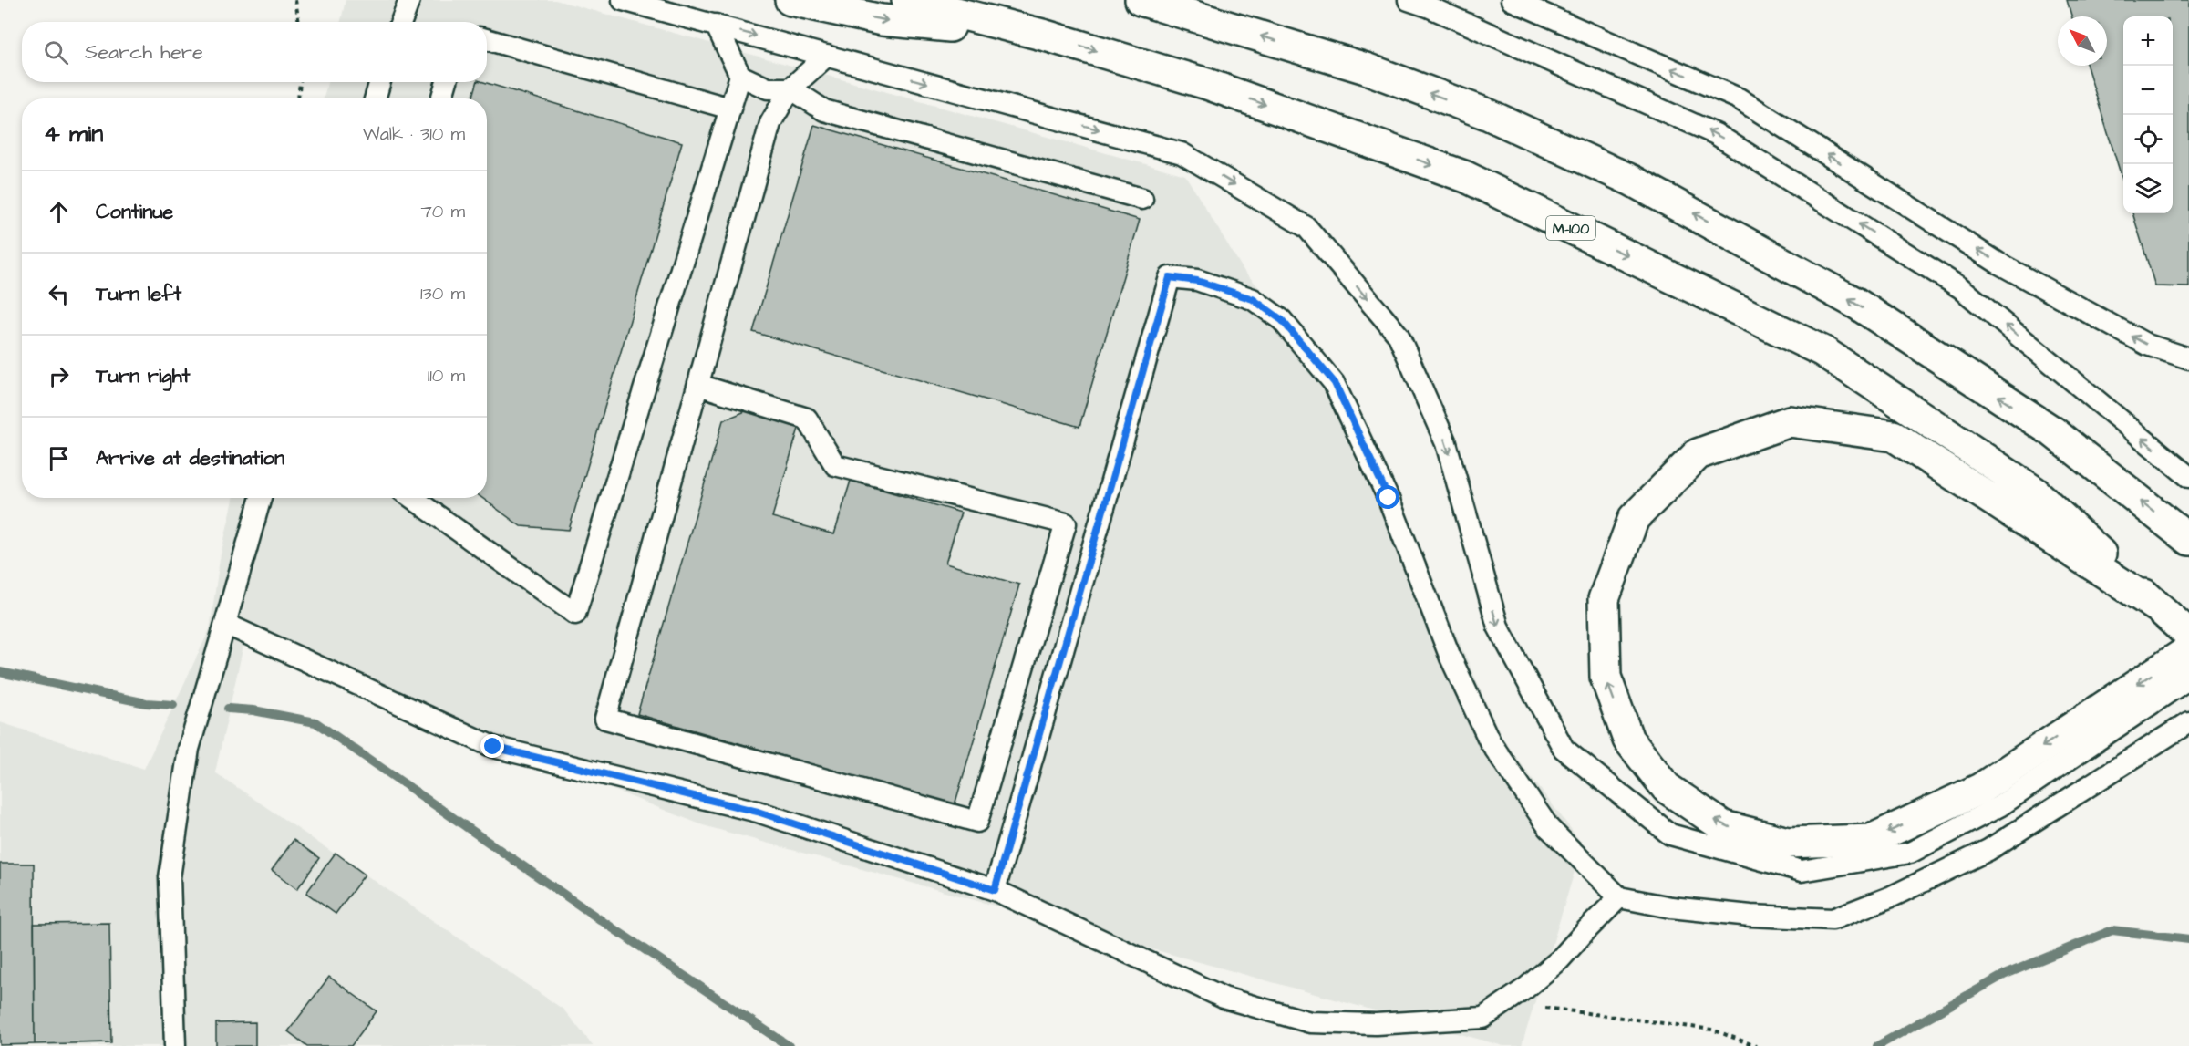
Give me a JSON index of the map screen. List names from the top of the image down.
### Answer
{
  "streets": {
    "highway": ["M-100"]
  },
  "north": "top left",
  "page": {
    "map_buttons": ["+", "−"],
    "search": "Search here",
    "heading": ["4 min", "Walk · 310 m"],
    "list": [
      ["Continue", "70 m"],
      ["Turn left", "130 m"],
      ["Turn right", "110 m"],
      "Arrive at destination"
    ]
  }
}
